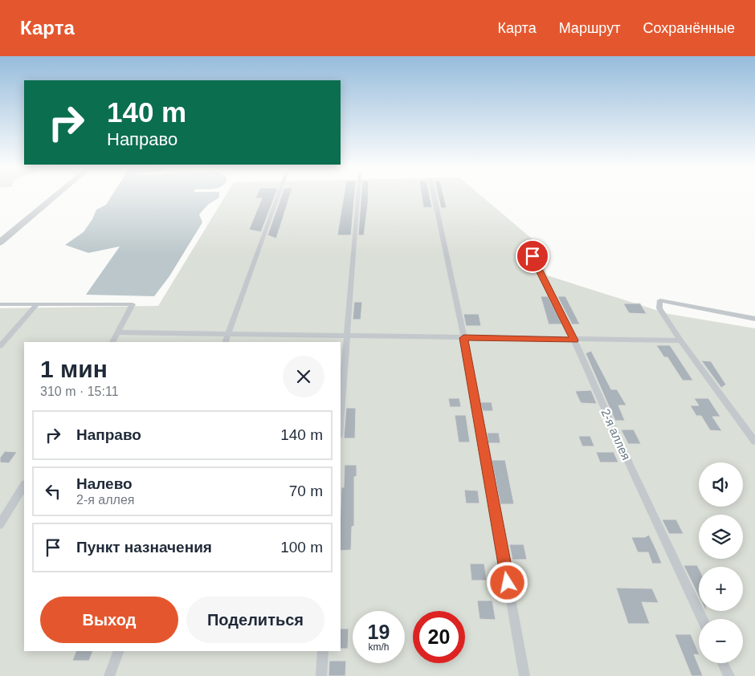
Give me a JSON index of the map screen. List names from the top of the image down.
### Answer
{
  "streets": {
    "lane": ["2-я аллея"]
  },
  "page": {
    "header": "Карта",
    "nav": ["Карта", "Маршрут", "Сохранённые"],
    "turn": ["140 m", "Направо"],
    "heading": ["1 мин", "310 m · 15:11"],
    "list": [
      {
        "name": "Направо",
        "value": "140 m"
      },
      {
        "name": "Налево",
        "note": "2-я аллея",
        "value": "70 m"
      },
      {
        "name": "Пункт назначения",
        "value": "100 m"
      }
    ],
    "map_buttons": ["+", "−"],
    "buttons": ["Выход", "Поделиться"],
    "speed": "19 km/h",
    "limit": "20"
  }
}
